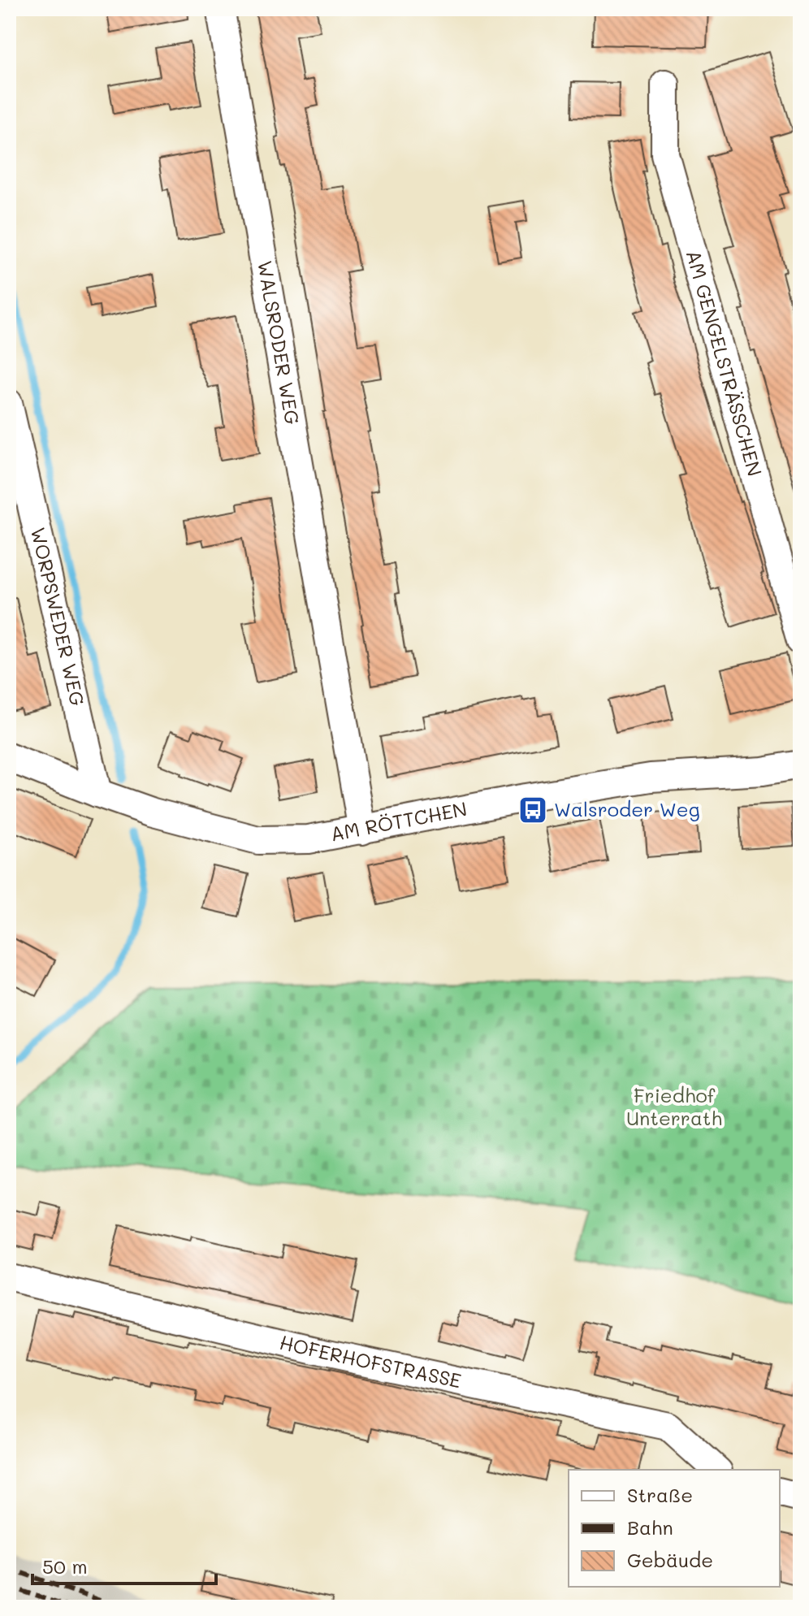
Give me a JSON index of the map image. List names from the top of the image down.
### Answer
{
  "streets": {
    "street": [
      "WALSRODER WEG",
      "AM GENGELSTRÄSSCHEN",
      "WORPSWEDER WEG",
      "AM RÖTTCHEN",
      "HOFERHOFSTRASSE"
    ]
  },
  "crossings": [
    ["WALSRODER WEG", "AM RÖTTCHEN"],
    ["WORPSWEDER WEG", "AM RÖTTCHEN"]
  ],
  "parks": ["Friedhof Unterrath"],
  "places": {
    "bus stop": ["Walsroder Weg"]
  },
  "legend": ["Straße", "Bahn", "Gebäude"],
  "scale_bar": "50 m"
}
